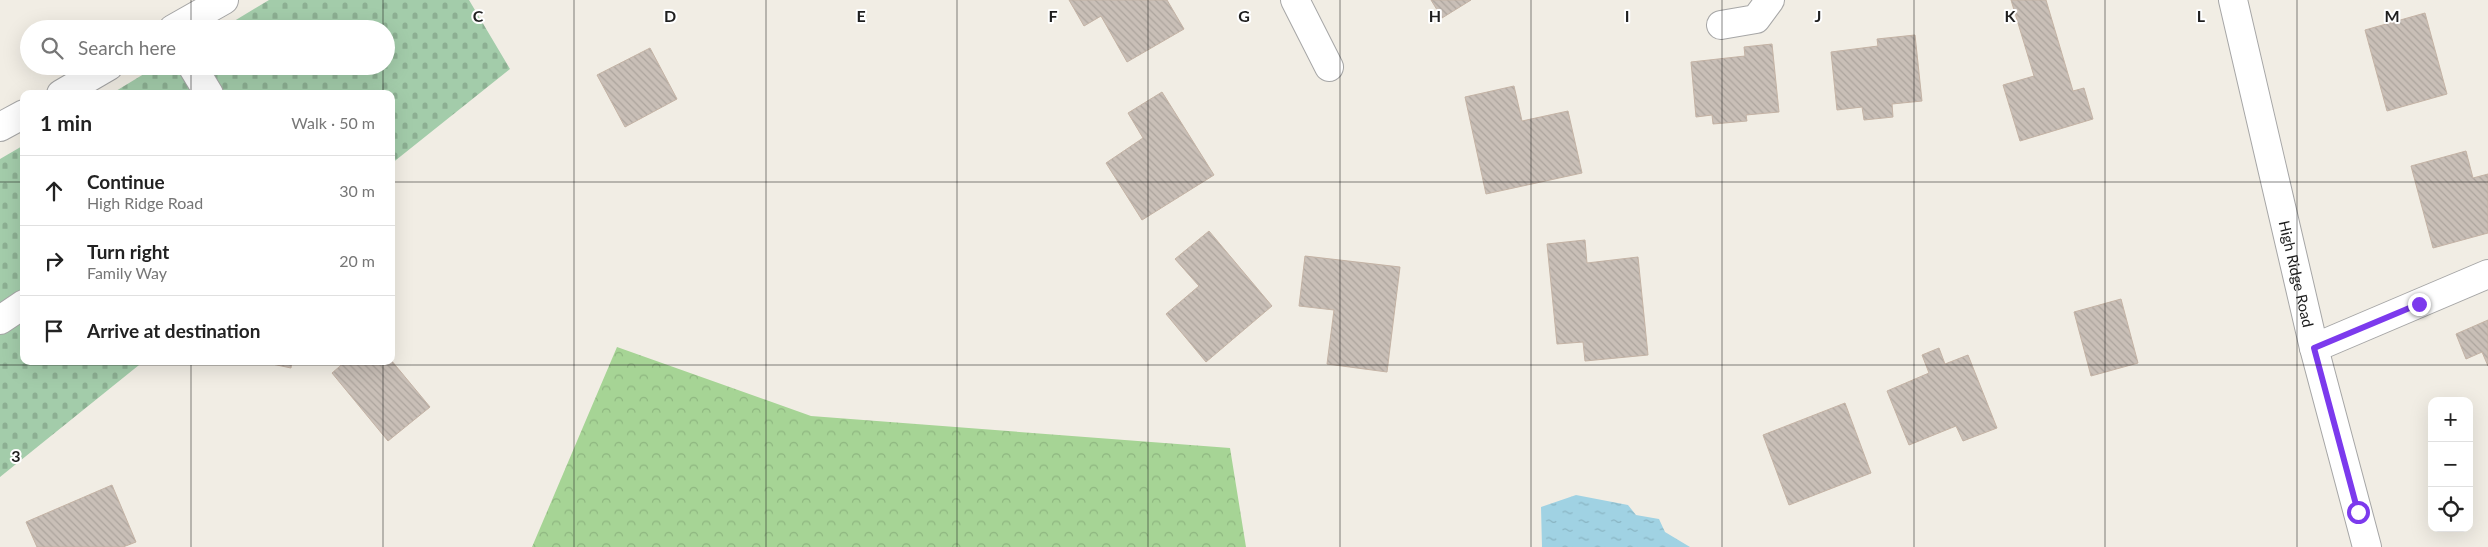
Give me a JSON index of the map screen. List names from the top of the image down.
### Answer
{
  "streets": {
    "street": ["High Ridge Road"]
  },
  "page": {
    "search": "Search here",
    "heading": ["1 min", "Walk · 50 m"],
    "list": [
      ["Continue", "High Ridge Road", "30 m"],
      ["Turn right", "Family Way", "20 m"],
      "Arrive at destination"
    ],
    "map_buttons": ["+", "−"]
  },
  "grid": {
    "columns": [
      "C",
      "D",
      "E",
      "F",
      "G",
      "H",
      "I",
      "J",
      "K",
      "L",
      "M"
    ],
    "rows": ["3"]
  }
}
